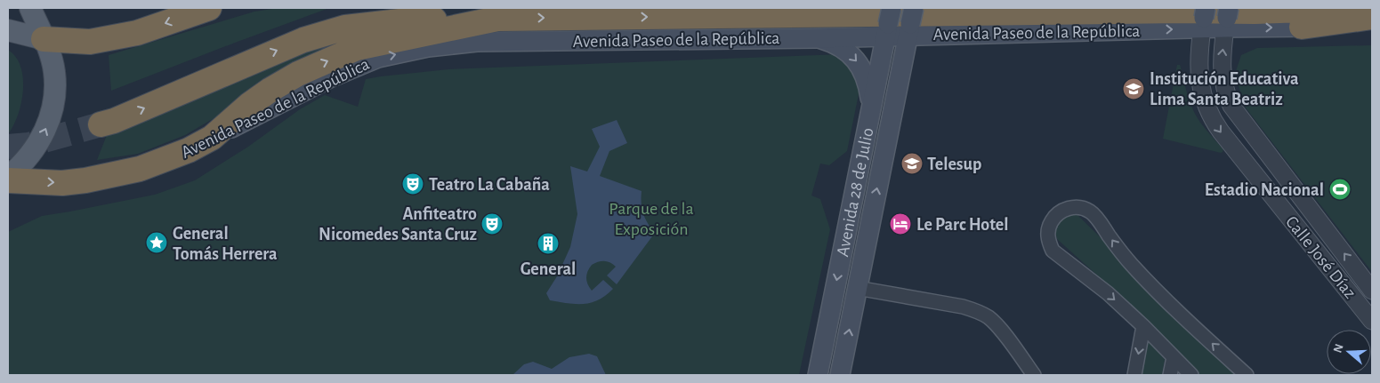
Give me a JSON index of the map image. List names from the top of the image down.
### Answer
{
  "streets": {
    "highway": ["Avenida Paseo de la República"],
    "main road": ["Avenida 28 de Julio"],
    "street": ["Calle José Díaz"]
  },
  "crossings": [
    ["Avenida Paseo de la República", "Avenida 28 de Julio"],
    ["Avenida Paseo de la República", "Calle José Díaz"]
  ],
  "one_way": ["Avenida Paseo de la República"],
  "parks": ["Parque de la Exposición"],
  "places": {
    "school or university": ["Institución Educativa Lima Santa Beatriz", "Telesup"],
    "theatre": ["Teatro La Cabaña", "Anfiteatro Nicomedes Santa Cruz"],
    "sports": ["Estadio Nacional"],
    "hotel": ["Le Parc Hotel"],
    "place": ["General Tomás Herrera"],
    "building": ["General"]
  },
  "north": "left"
}
